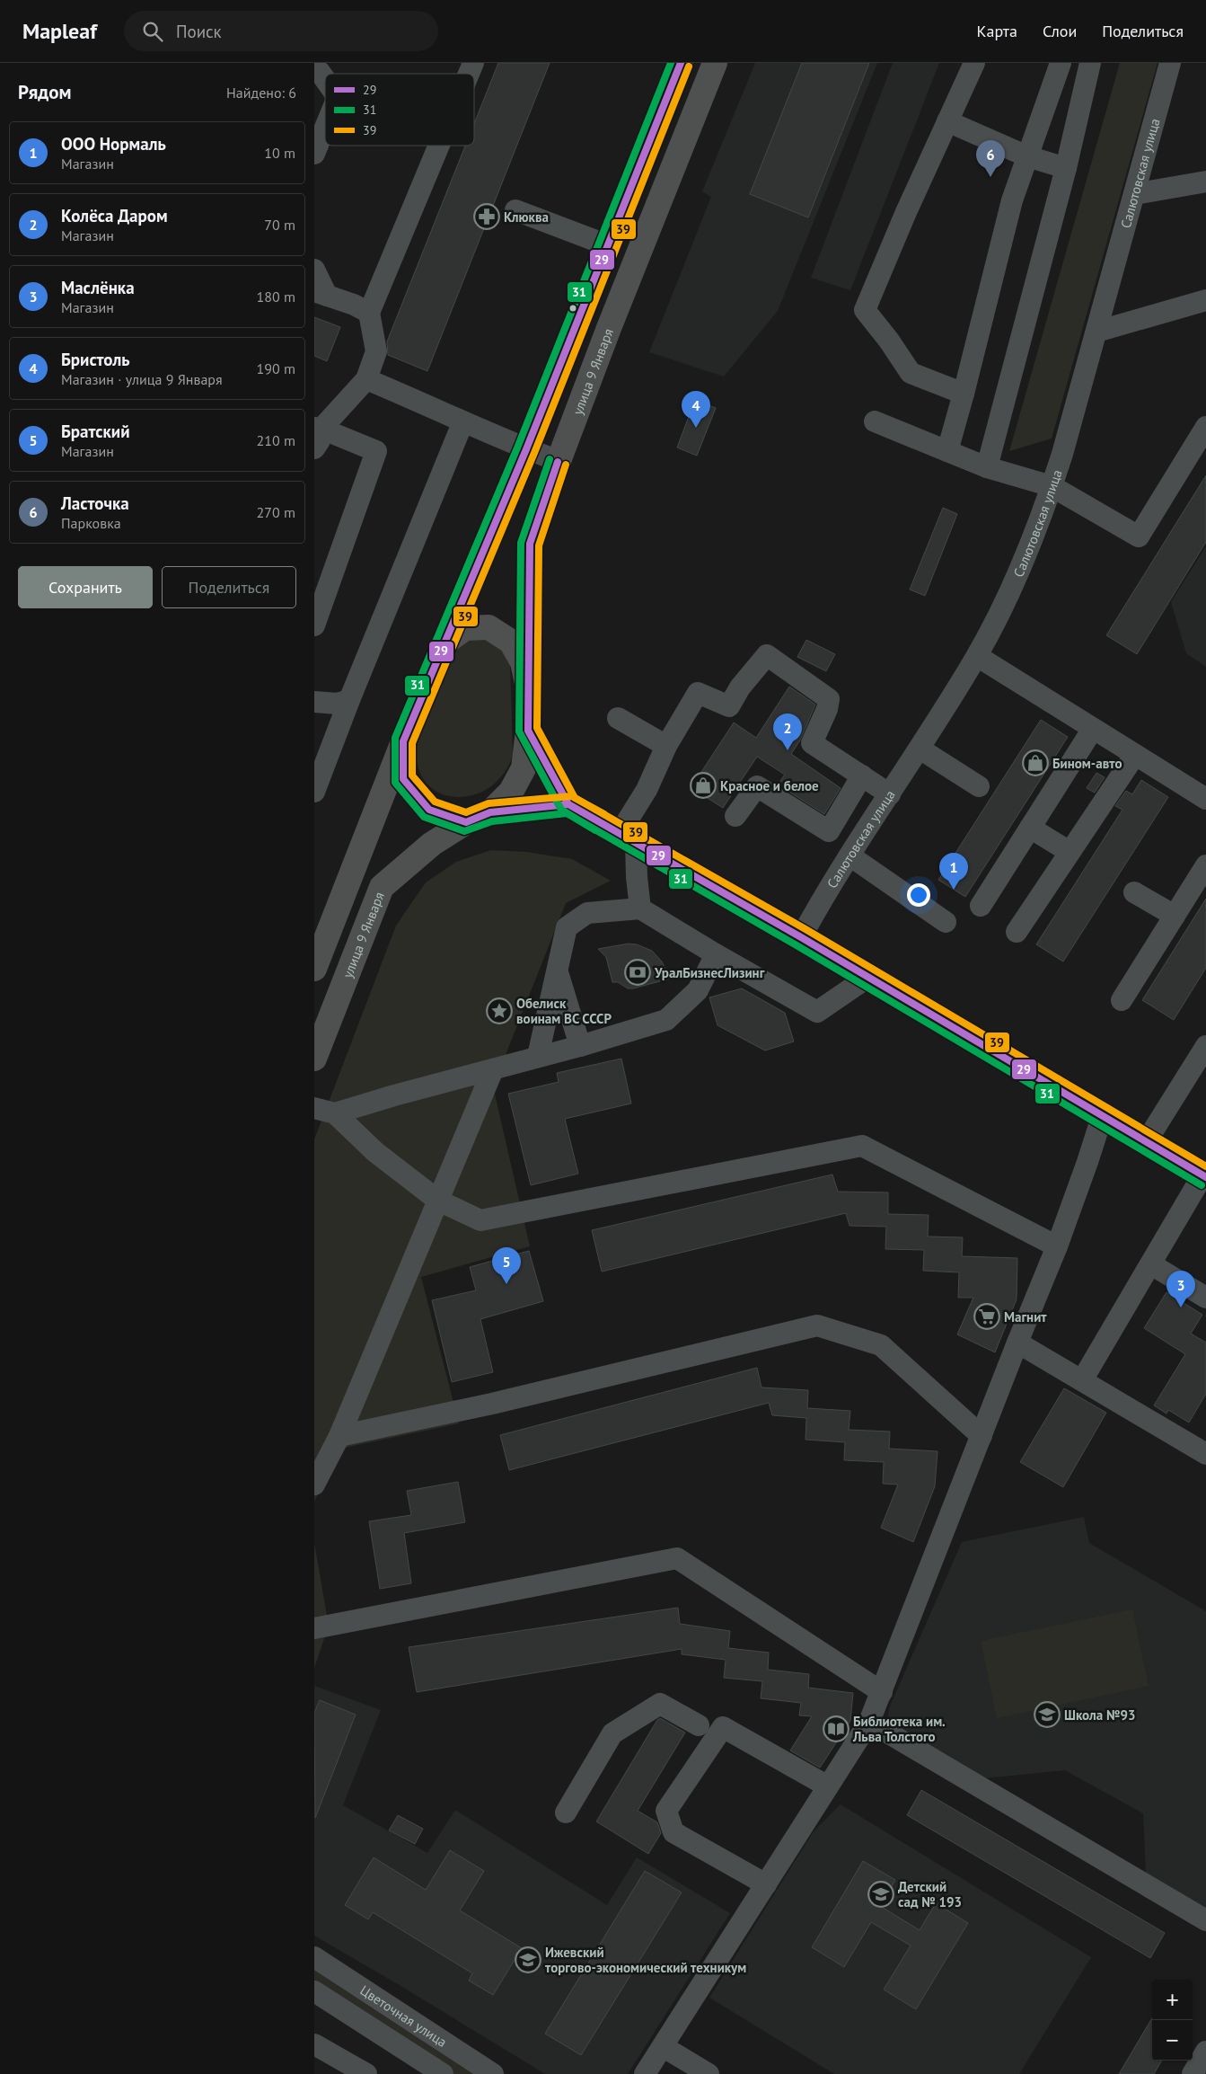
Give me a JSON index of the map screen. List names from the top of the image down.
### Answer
{
  "streets": {
    "main road": ["улица 9 Января"],
    "street": ["Салютовская улица", "Цветочная улица"]
  },
  "places": {
    "pharmacy": ["Клюква"],
    "shop": ["Бином-авто", "Красное и белое"],
    "bank": ["УралБизнесЛизинг"],
    "place": ["Обелиск воинам ВС СССР"],
    "supermarket": ["Магнит"],
    "school or university": ["Школа №93", "Детский сад № 193", "Ижевский торгово-экономический техникум"],
    "library": ["Библиотека им. Льва Толстого"]
  },
  "lines": ["transit line 29", "transit line 31", "transit line 39"],
  "legend": ["29", "31", "39"],
  "page": {
    "header": "Mapleaf",
    "search": "Поиск",
    "nav": ["Карта", "Слои", "Поделиться"],
    "heading": ["Рядом", "Найдено: 6"],
    "list": [
      {
        "mark": "1",
        "name": "ООО Нормаль",
        "note": "Магазин",
        "value": "10 m"
      },
      {
        "mark": "2",
        "name": "Колёса Даром",
        "note": "Магазин",
        "value": "70 m"
      },
      {
        "mark": "3",
        "name": "Маслёнка",
        "note": "Магазин",
        "value": "180 m"
      },
      {
        "mark": "4",
        "name": "Бристоль",
        "note": "Магазин · улица 9 Января",
        "value": "190 m"
      },
      {
        "mark": "5",
        "name": "Братский",
        "note": "Магазин",
        "value": "210 m"
      },
      {
        "mark": "6",
        "name": "Ласточка",
        "note": "Парковка",
        "value": "270 m"
      }
    ],
    "pins": [
      "6",
      "4",
      "2",
      "1",
      "5",
      "3"
    ],
    "buttons": ["Сохранить", "Поделиться"],
    "map_buttons": ["+", "−"]
  }
}
